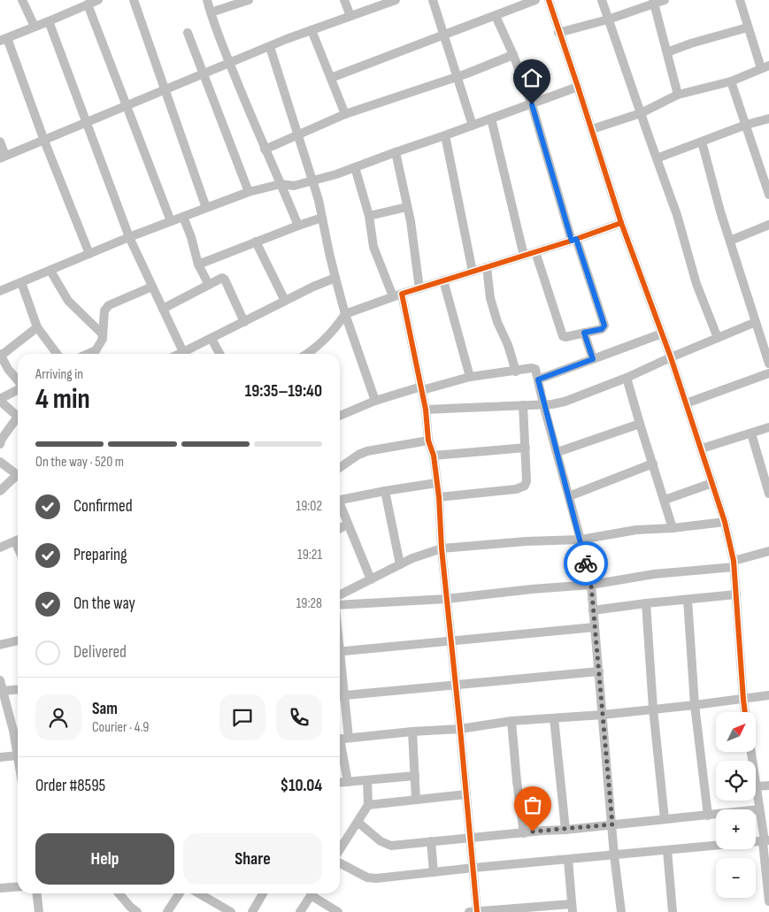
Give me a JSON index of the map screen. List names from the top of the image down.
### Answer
{
  "north": "top right",
  "page": {
    "heading": ["4 min", "Arriving in", "19:35–19:40"],
    "panel": [
      "Sam",
      "Courier · 4.9",
      "Order #8595",
      "$10.04"
    ],
    "bar": "On the way · 520 m",
    "list": [
      ["Confirmed", "19:02"],
      ["Preparing", "19:21"],
      ["On the way", "19:28"],
      "Delivered"
    ],
    "map_buttons": ["+", "−"],
    "buttons": ["Help", "Share"]
  }
}
